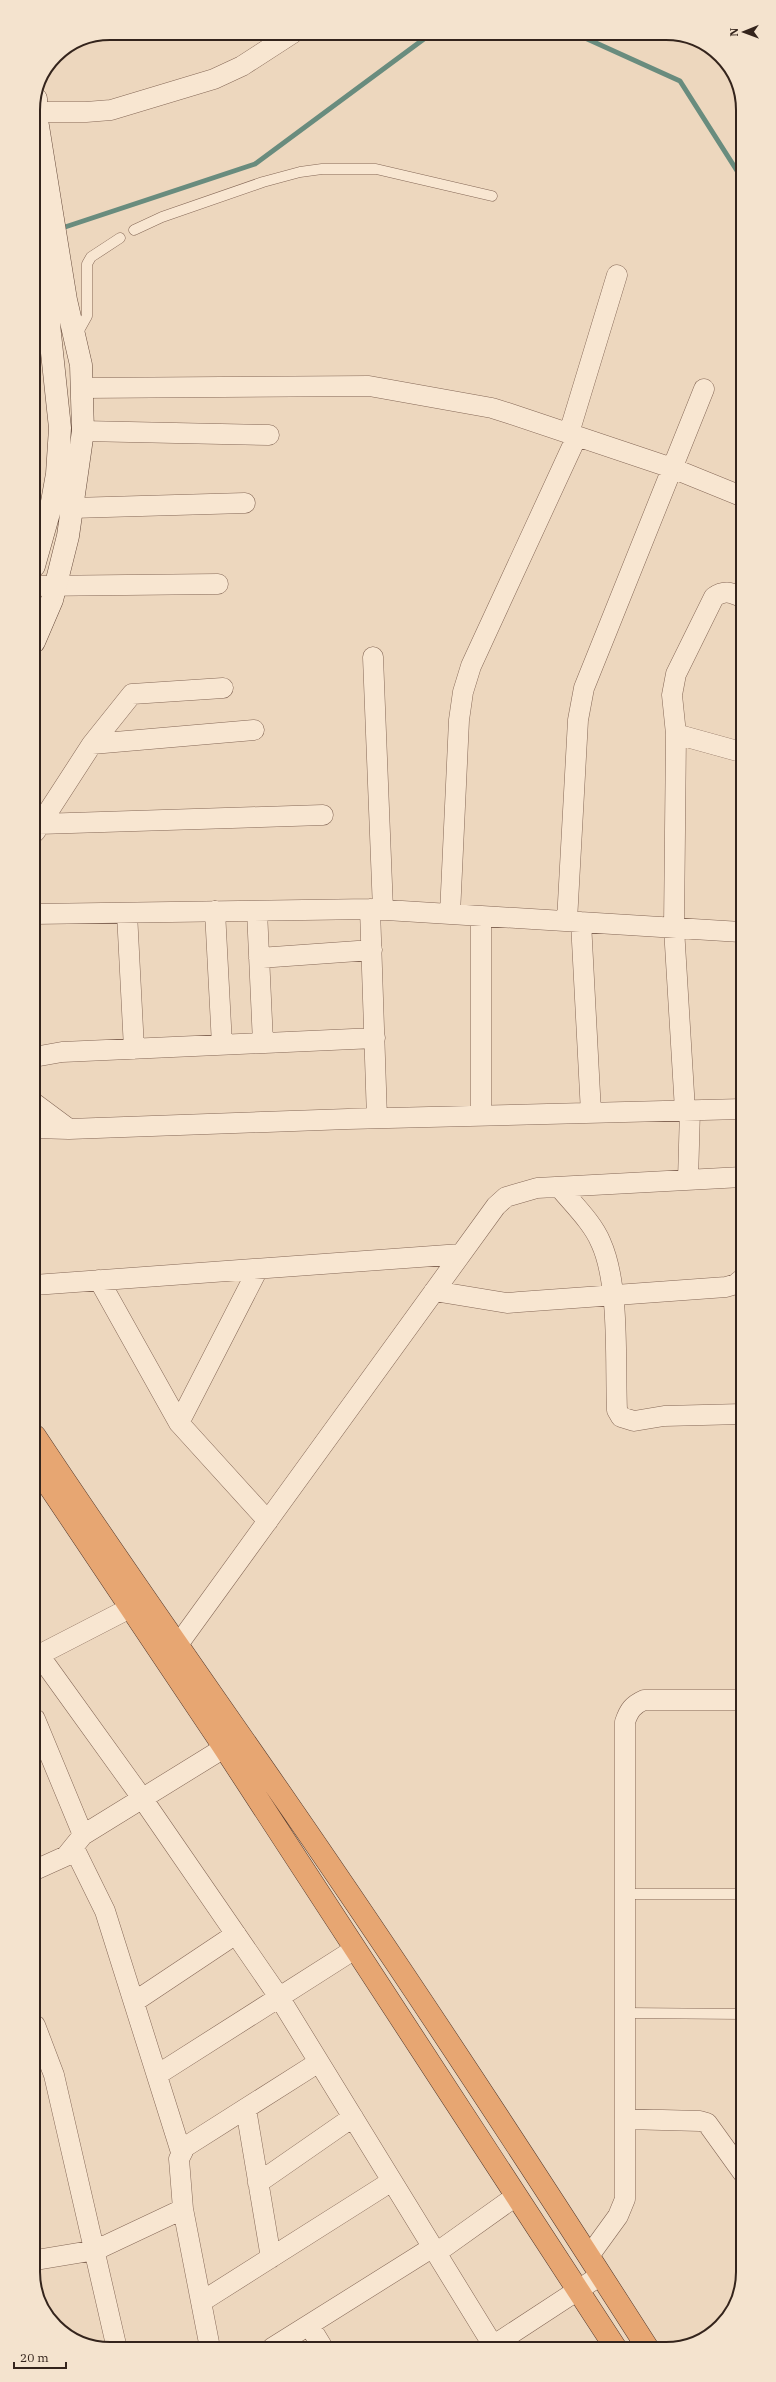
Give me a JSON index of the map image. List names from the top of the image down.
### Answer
{
  "scale_bar": "20 m",
  "north": "left"
}
